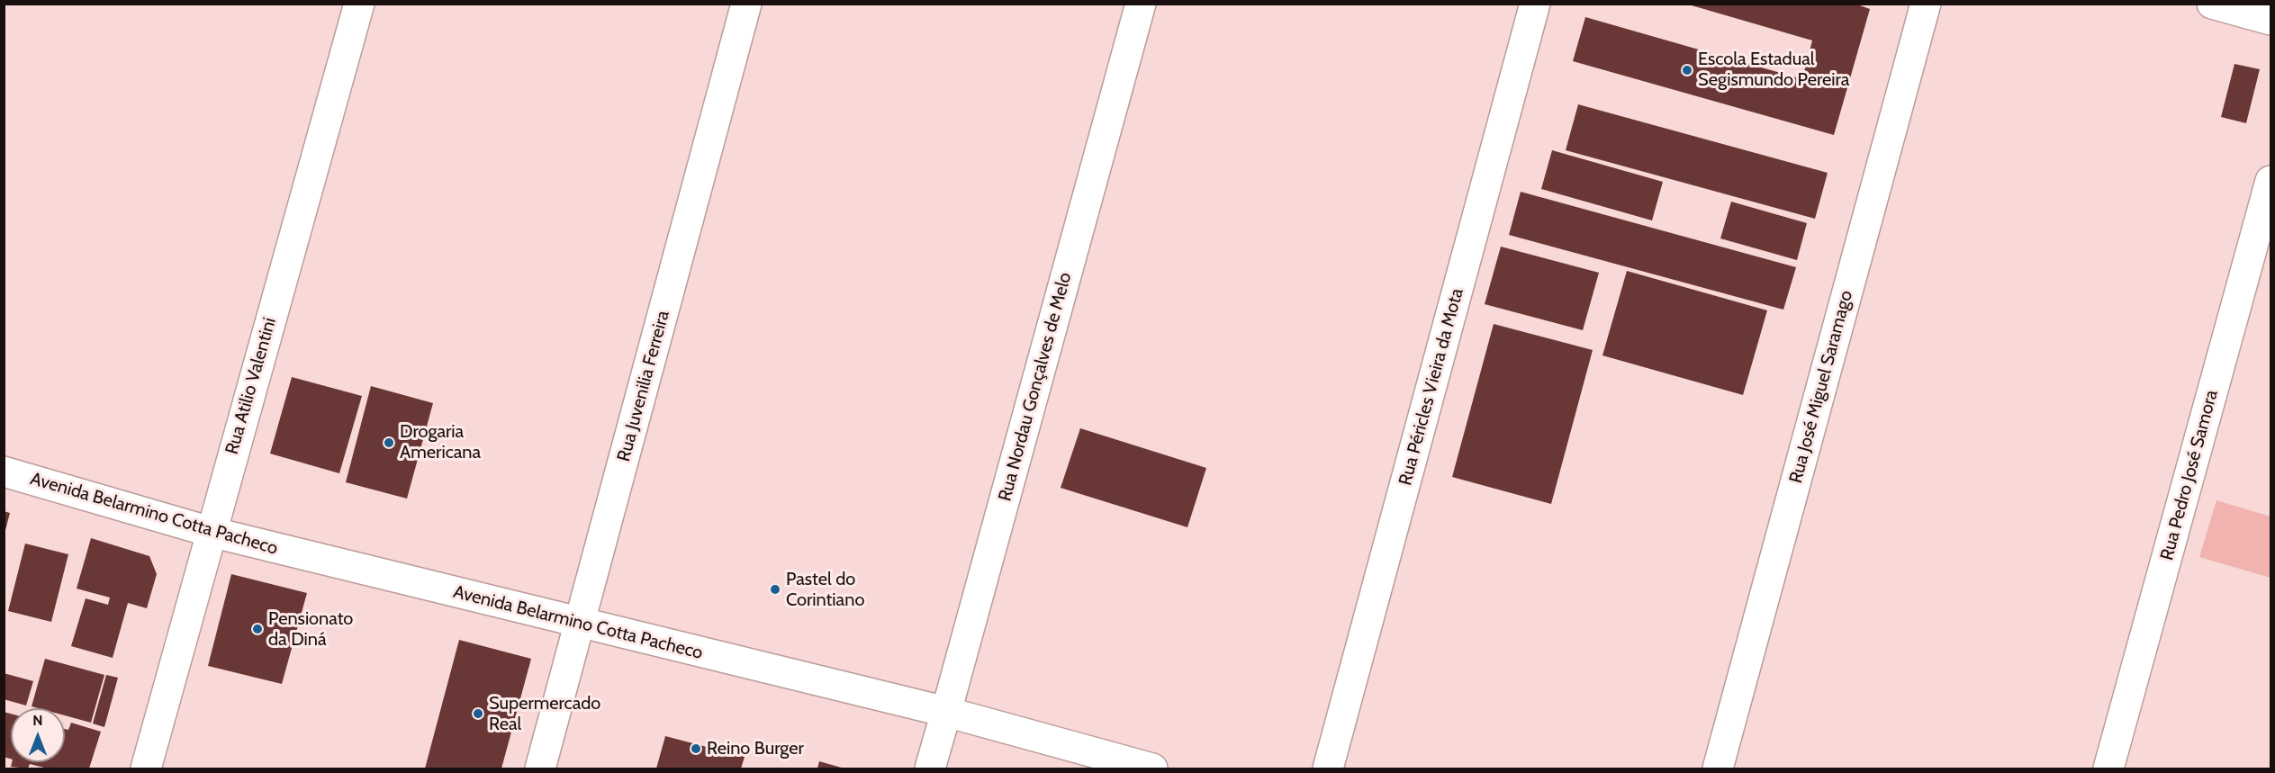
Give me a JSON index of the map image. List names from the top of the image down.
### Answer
{
  "streets": {
    "street": [
      "Rua Atilio Valentini",
      "Rua Juvenilia Ferreira",
      "Rua Nordau Gonçalves de Melo",
      "Rua Péricles Vieira da Mota",
      "Rua José Miguel Saramago",
      "Rua Pedro José Samora",
      "Avenida Belarmino Cotta Pacheco"
    ]
  },
  "crossings": [
    ["Rua Atilio Valentini", "Avenida Belarmino Cotta Pacheco"],
    ["Rua Juvenilia Ferreira", "Avenida Belarmino Cotta Pacheco"],
    ["Rua Nordau Gonçalves de Melo", "Avenida Belarmino Cotta Pacheco"]
  ],
  "places": [
    "Escola Estadual Segismundo Pereira",
    "Drogaria Americana",
    "Pastel do Corintiano",
    "Pensionato da Diná",
    "Supermercado Real",
    "Reino Burger"
  ],
  "north": "top"
}
